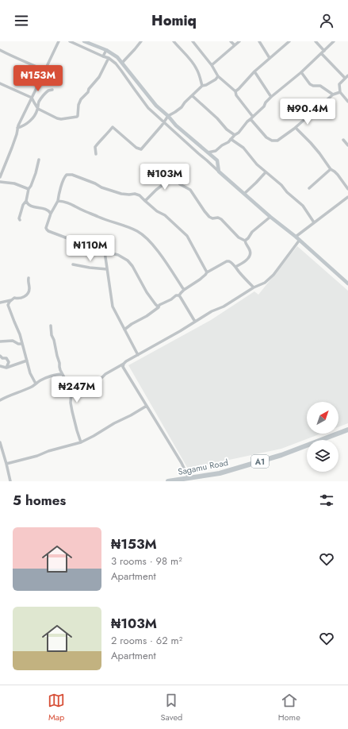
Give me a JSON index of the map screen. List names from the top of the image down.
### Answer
{
  "streets": {
    "highway": ["A1", "Sagamu Road"]
  },
  "north": "top right",
  "page": {
    "header": "Homiq",
    "price": [
      "₦153M",
      "₦90.4M",
      "₦103M",
      "₦110M",
      "₦247M"
    ],
    "heading": "5 homes",
    "list": [
      {
        "name": "₦153M",
        "note": "3 rooms · 98 m² · Apartment"
      },
      {
        "name": "₦103M",
        "note": "2 rooms · 62 m² · Apartment"
      }
    ],
    "tabs": ["Map", "Saved", "Home"]
  }
}
